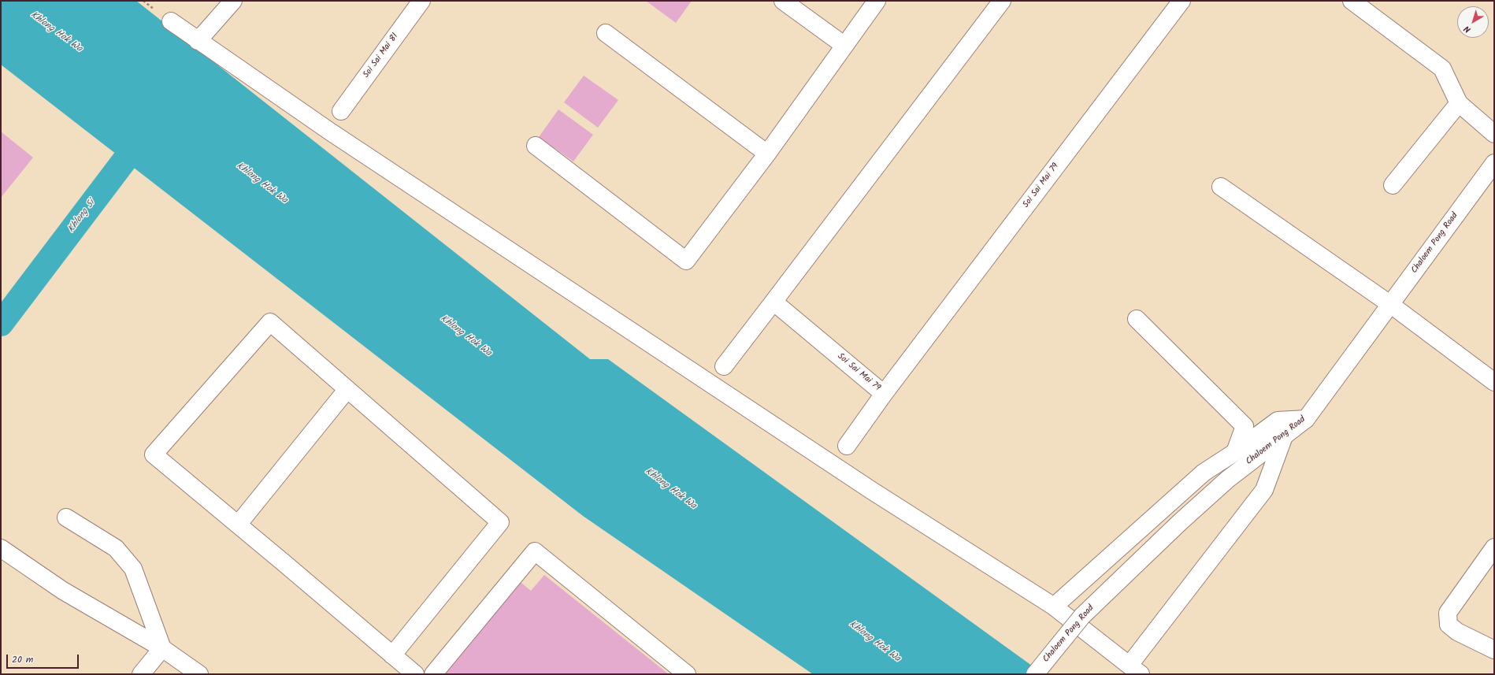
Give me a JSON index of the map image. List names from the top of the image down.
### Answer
{
  "streets": {
    "street": ["Soi Sai Mai 81", "Soi Sai Mai 79", "Chaloem Pong Road"]
  },
  "water": ["Khlong Hok Wa", "Khlong Si"],
  "scale_bar": "20 m",
  "north": "bottom left"
}
